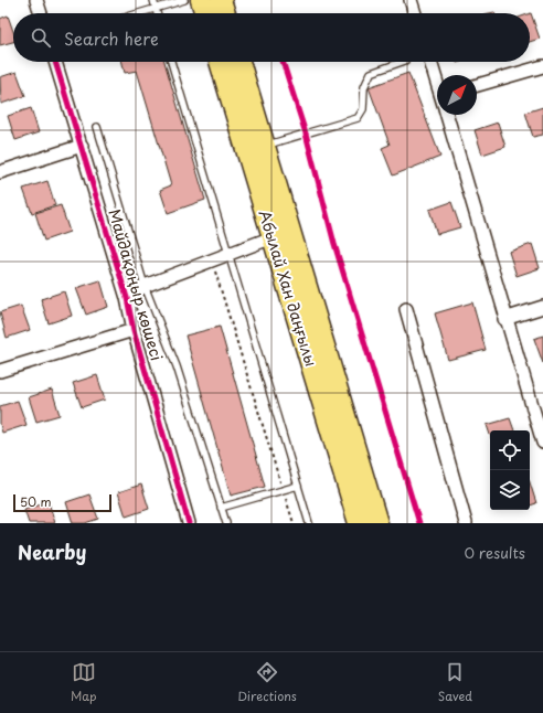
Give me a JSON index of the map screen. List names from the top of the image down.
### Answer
{
  "streets": {
    "main road": ["Абылай Хан даңғылы"],
    "street": ["Майдақоңыр көшесі"]
  },
  "scale_bar": "50 m",
  "north": "top right",
  "page": {
    "search": "Search here",
    "scale": "50 m",
    "heading": ["Nearby", "0 results"],
    "nav": ["Map", "Directions", "Saved"]
  }
}
